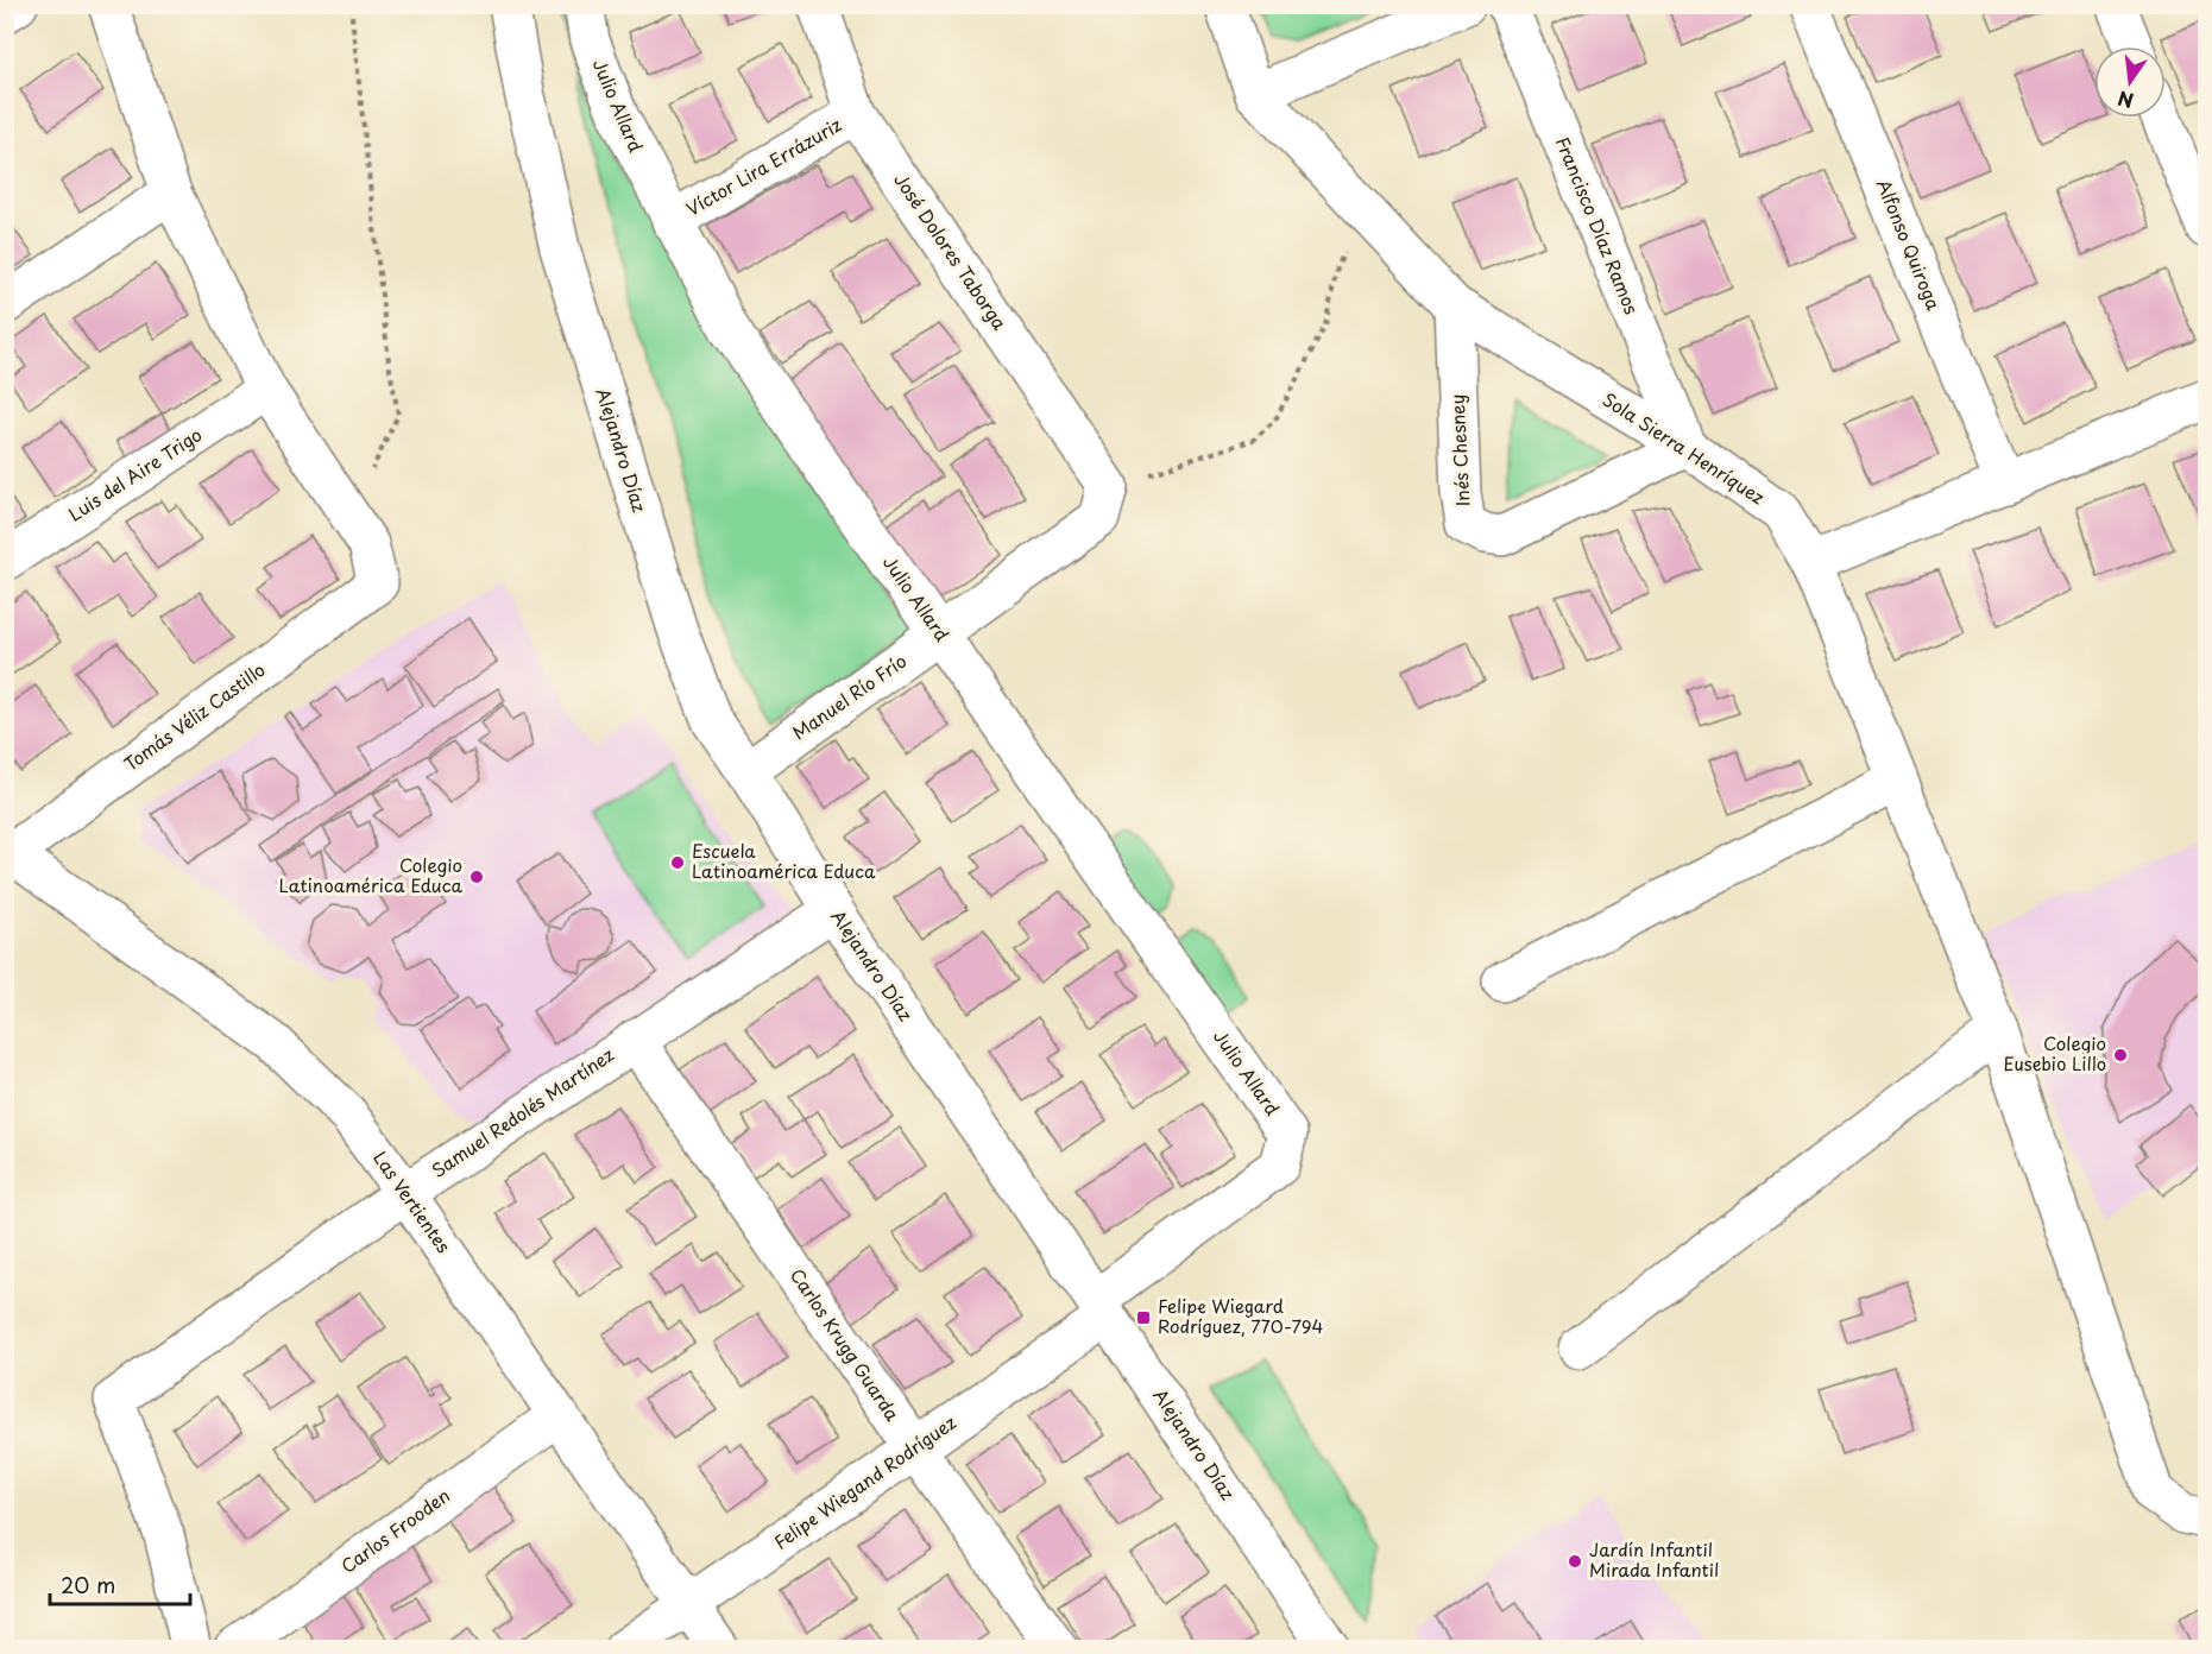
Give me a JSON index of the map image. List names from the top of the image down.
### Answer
{
  "streets": {
    "street": [
      "Julio Allard",
      "Víctor Lira Errázuriz",
      "Francisco Díaz Ramos",
      "Alfonso Quiroga",
      "José Dolores Taborga",
      "Sola Sierra Henríquez",
      "Alejandro Díaz",
      "Inés Chesney",
      "Luis del Aire Trigo",
      "Manuel Río Frío",
      "Tomás Véliz Castillo",
      "Samuel Redolés Martínez",
      "Las Vertientes",
      "Carlos Krugg Guarda",
      "Felipe Wiegand Rodríguez",
      "Carlos Frooden"
    ]
  },
  "crossings": [
    ["Julio Allard", "Víctor Lira Errázuriz"],
    ["Julio Allard", "Manuel Río Frío"],
    ["Julio Allard", "Felipe Wiegand Rodríguez"],
    ["Víctor Lira Errázuriz", "José Dolores Taborga"],
    ["Francisco Díaz Ramos", "Sola Sierra Henríquez"],
    ["Francisco Díaz Ramos", "Inés Chesney"],
    ["José Dolores Taborga", "Manuel Río Frío"],
    ["Sola Sierra Henríquez", "Inés Chesney"],
    ["Alejandro Díaz", "Manuel Río Frío"],
    ["Alejandro Díaz", "Samuel Redolés Martínez"],
    ["Alejandro Díaz", "Felipe Wiegand Rodríguez"],
    ["Tomás Véliz Castillo", "Las Vertientes"],
    ["Samuel Redolés Martínez", "Las Vertientes"],
    ["Samuel Redolés Martínez", "Carlos Krugg Guarda"],
    ["Las Vertientes", "Felipe Wiegand Rodríguez"],
    ["Las Vertientes", "Carlos Frooden"],
    ["Carlos Krugg Guarda", "Felipe Wiegand Rodríguez"]
  ],
  "places": {
    "other": [
      "Escuela Latinoamérica Educa",
      "Colegio Latinoamérica Educa",
      "Colegio Eusebio Lillo",
      "Jardín Infantil Mirada Infantil"
    ],
    "transit": ["Felipe Wiegard Rodríguez, 770-794"]
  },
  "scale_bar": "20 m",
  "north": "bottom"
}
